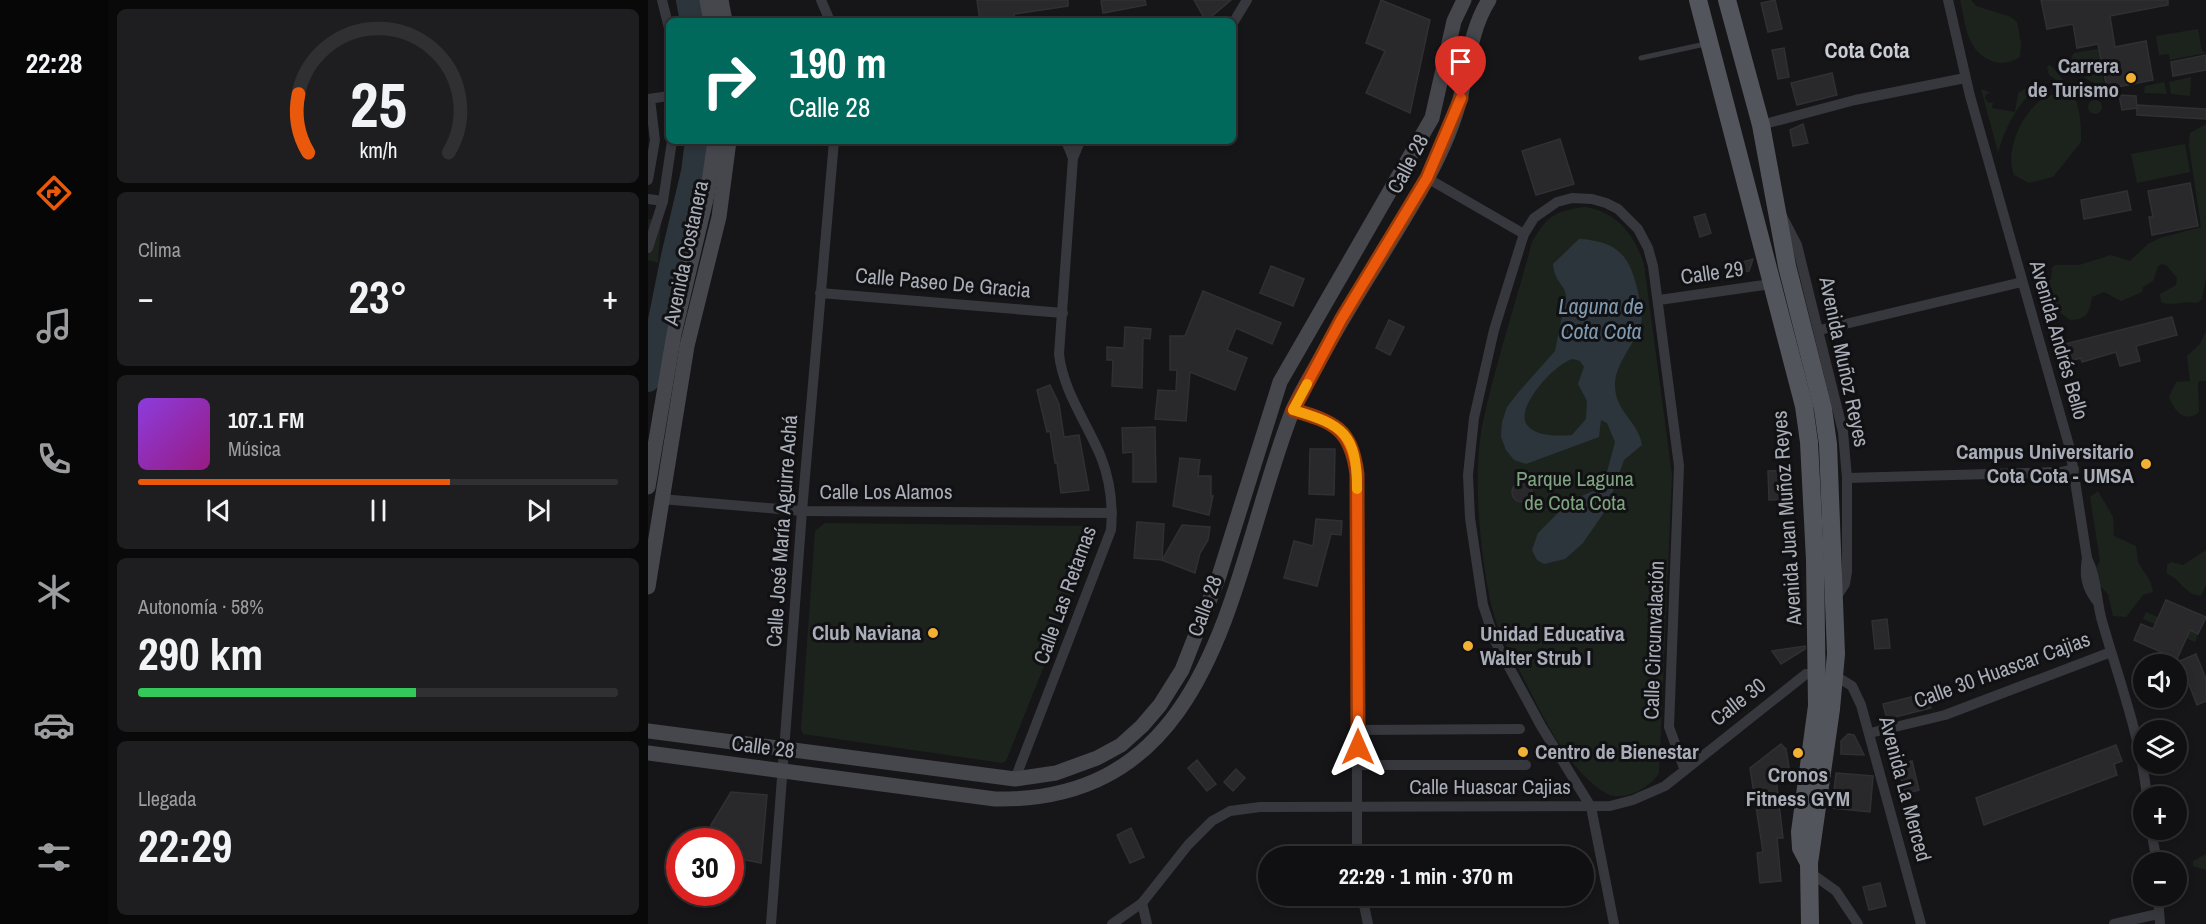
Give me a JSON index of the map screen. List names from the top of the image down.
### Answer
{
  "streets": {
    "main road": ["Calle 28", "Avenida Costanera", "Avenida Juan Muñoz Reyes"],
    "street": [
      "Calle 29",
      "Calle Paseo De Gracia",
      "Avenida Andrés Bello",
      "Avenida Muñoz Reyes",
      "Calle Los Alamos",
      "Calle José María Aguirre Achá",
      "Calle Las Retamas",
      "Calle Circunvalación",
      "Calle 30 Huascar Cajias",
      "Calle 30",
      "Calle Huascar Cajias",
      "Avenida La Merced"
    ]
  },
  "crossings": [
    ["Calle 28", "Calle José María Aguirre Achá"],
    ["Calle 28", "Calle Las Retamas"],
    ["Avenida Costanera", "Calle Los Alamos"],
    ["Calle 29", "Avenida Juan Muñoz Reyes"],
    ["Calle 29", "Calle Circunvalación"],
    ["Calle Paseo De Gracia", "Calle José María Aguirre Achá"],
    ["Calle Paseo De Gracia", "Calle Las Retamas"],
    ["Avenida Andrés Bello", "Calle 30 Huascar Cajias"],
    ["Avenida Muñoz Reyes", "Avenida Juan Muñoz Reyes"],
    ["Calle Los Alamos", "Calle José María Aguirre Achá"],
    ["Calle Los Alamos", "Calle Las Retamas"],
    ["Avenida Juan Muñoz Reyes", "Calle 30"],
    ["Avenida Juan Muñoz Reyes", "Avenida La Merced"],
    ["Calle Circunvalación", "Calle 30"],
    ["Calle Circunvalación", "Calle Huascar Cajias"],
    ["Calle 30 Huascar Cajias", "Avenida La Merced"],
    ["Calle 30", "Avenida La Merced"]
  ],
  "districts": ["Cota Cota"],
  "water": ["Laguna de Cota Cota"],
  "parks": ["Parque Laguna de Cota Cota"],
  "places": [
    "Carrera de Turismo",
    "Campus Universitario Cota Cota - UMSA",
    "Club Naviana",
    "Unidad Educativa Walter Strub I",
    "Centro de Bienestar",
    "Cronos Fitness GYM"
  ],
  "page": {
    "tabs": "22:28",
    "turn": ["190 m", "Calle 28"],
    "tile": [
      "Clima",
      ["Autonomía · 58%", "290 km"],
      ["Llegada", "22:29"]
    ],
    "heat": ["−", "23°", "+"],
    "song": ["107.1 FM", "Música"],
    "map_buttons": ["+", "−"],
    "limit": "30",
    "trip": "22:29 · 1 min · 370 m",
    "gauge": ["25", "km/h"]
  }
}
